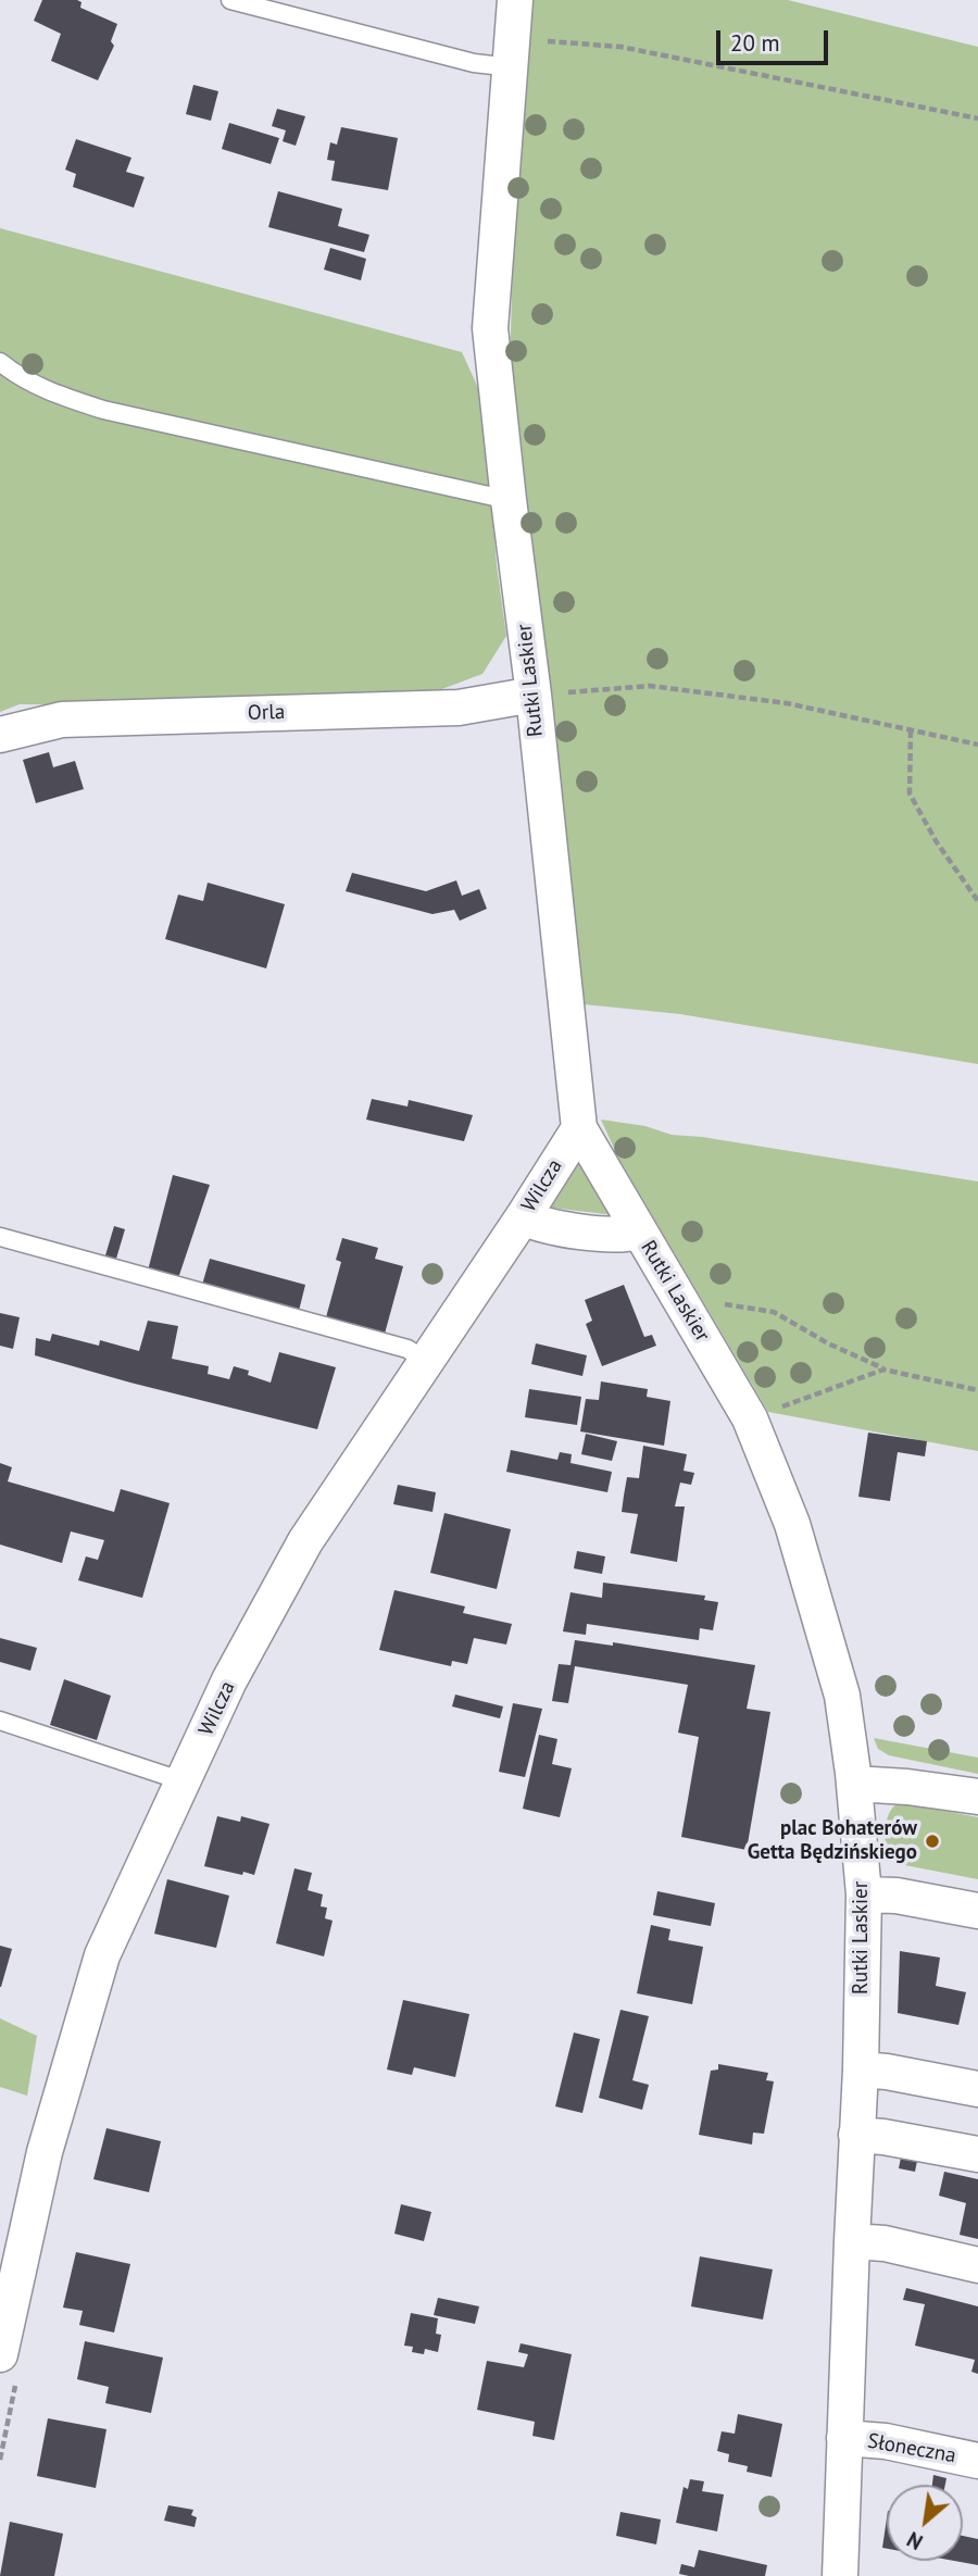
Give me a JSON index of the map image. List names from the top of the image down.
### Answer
{
  "streets": {
    "street": [
      "Rutki Laskier",
      "Orla",
      "Wilcza",
      "Słoneczna"
    ]
  },
  "crossings": [
    ["Rutki Laskier", "Orla"],
    ["Rutki Laskier", "Wilcza"],
    ["Rutki Laskier", "Słoneczna"]
  ],
  "places": ["plac Bohaterów Getta Będzińskiego"],
  "scale_bar": "20 m",
  "north": "bottom left"
}
